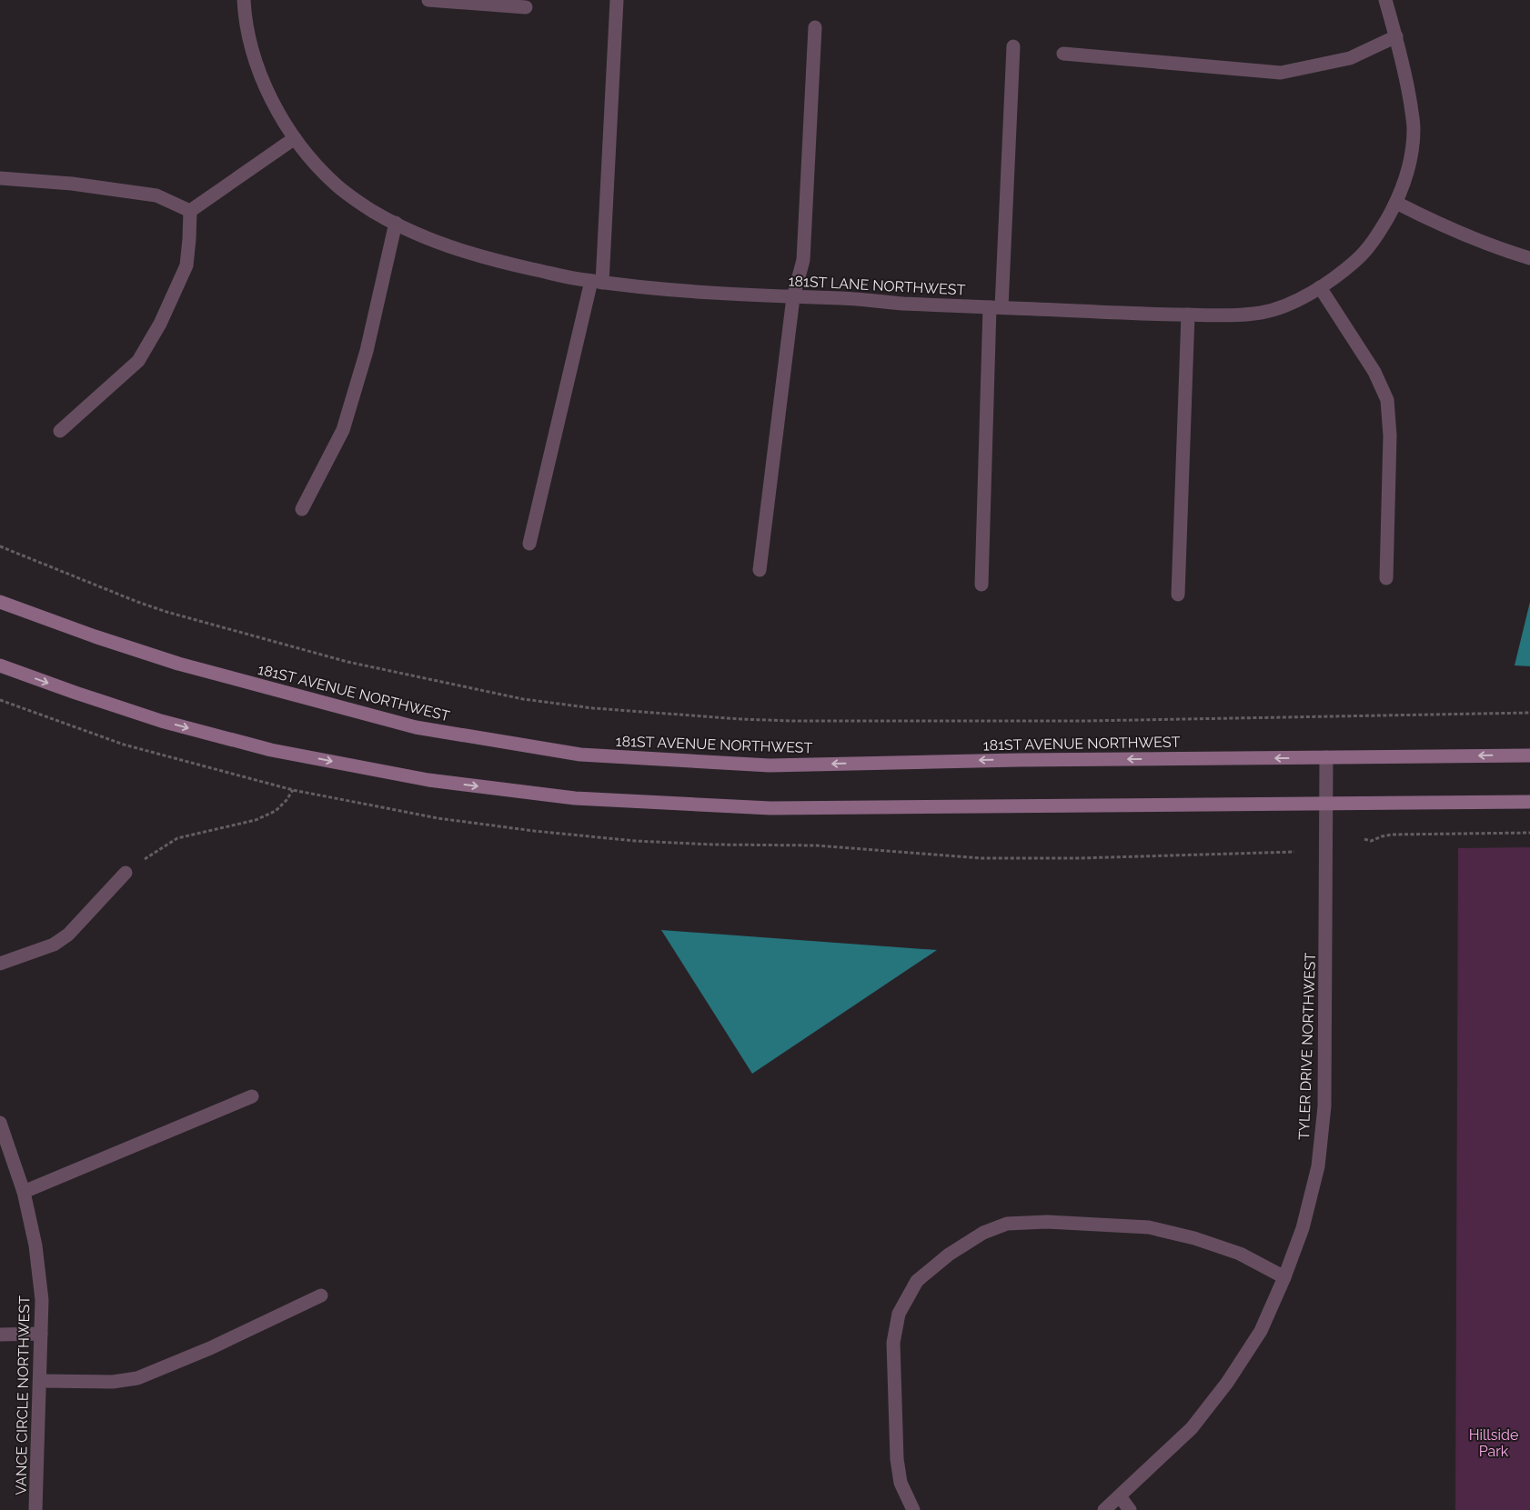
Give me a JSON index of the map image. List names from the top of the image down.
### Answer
{
  "streets": {
    "main road": ["181ST AVENUE NORTHWEST"],
    "street": ["181ST LANE NORTHWEST", "TYLER DRIVE NORTHWEST", "VANCE CIRCLE NORTHWEST"]
  },
  "crossings": [
    ["181ST AVENUE NORTHWEST", "TYLER DRIVE NORTHWEST"]
  ],
  "parks": ["Hillside Park"]
}
